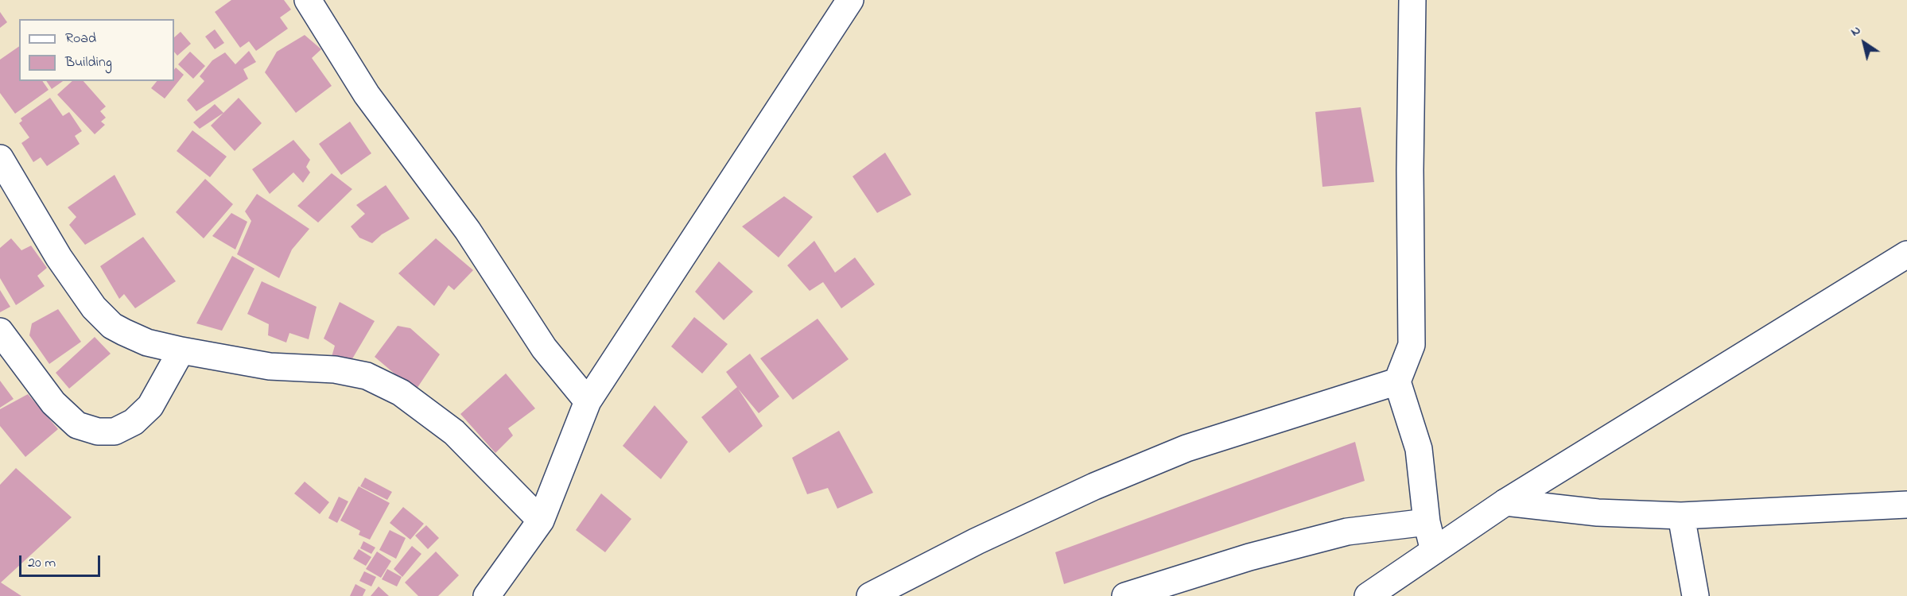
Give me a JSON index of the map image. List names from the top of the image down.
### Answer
{
  "legend": ["Road", "Building"],
  "scale_bar": "20 m",
  "north": "top left"
}
